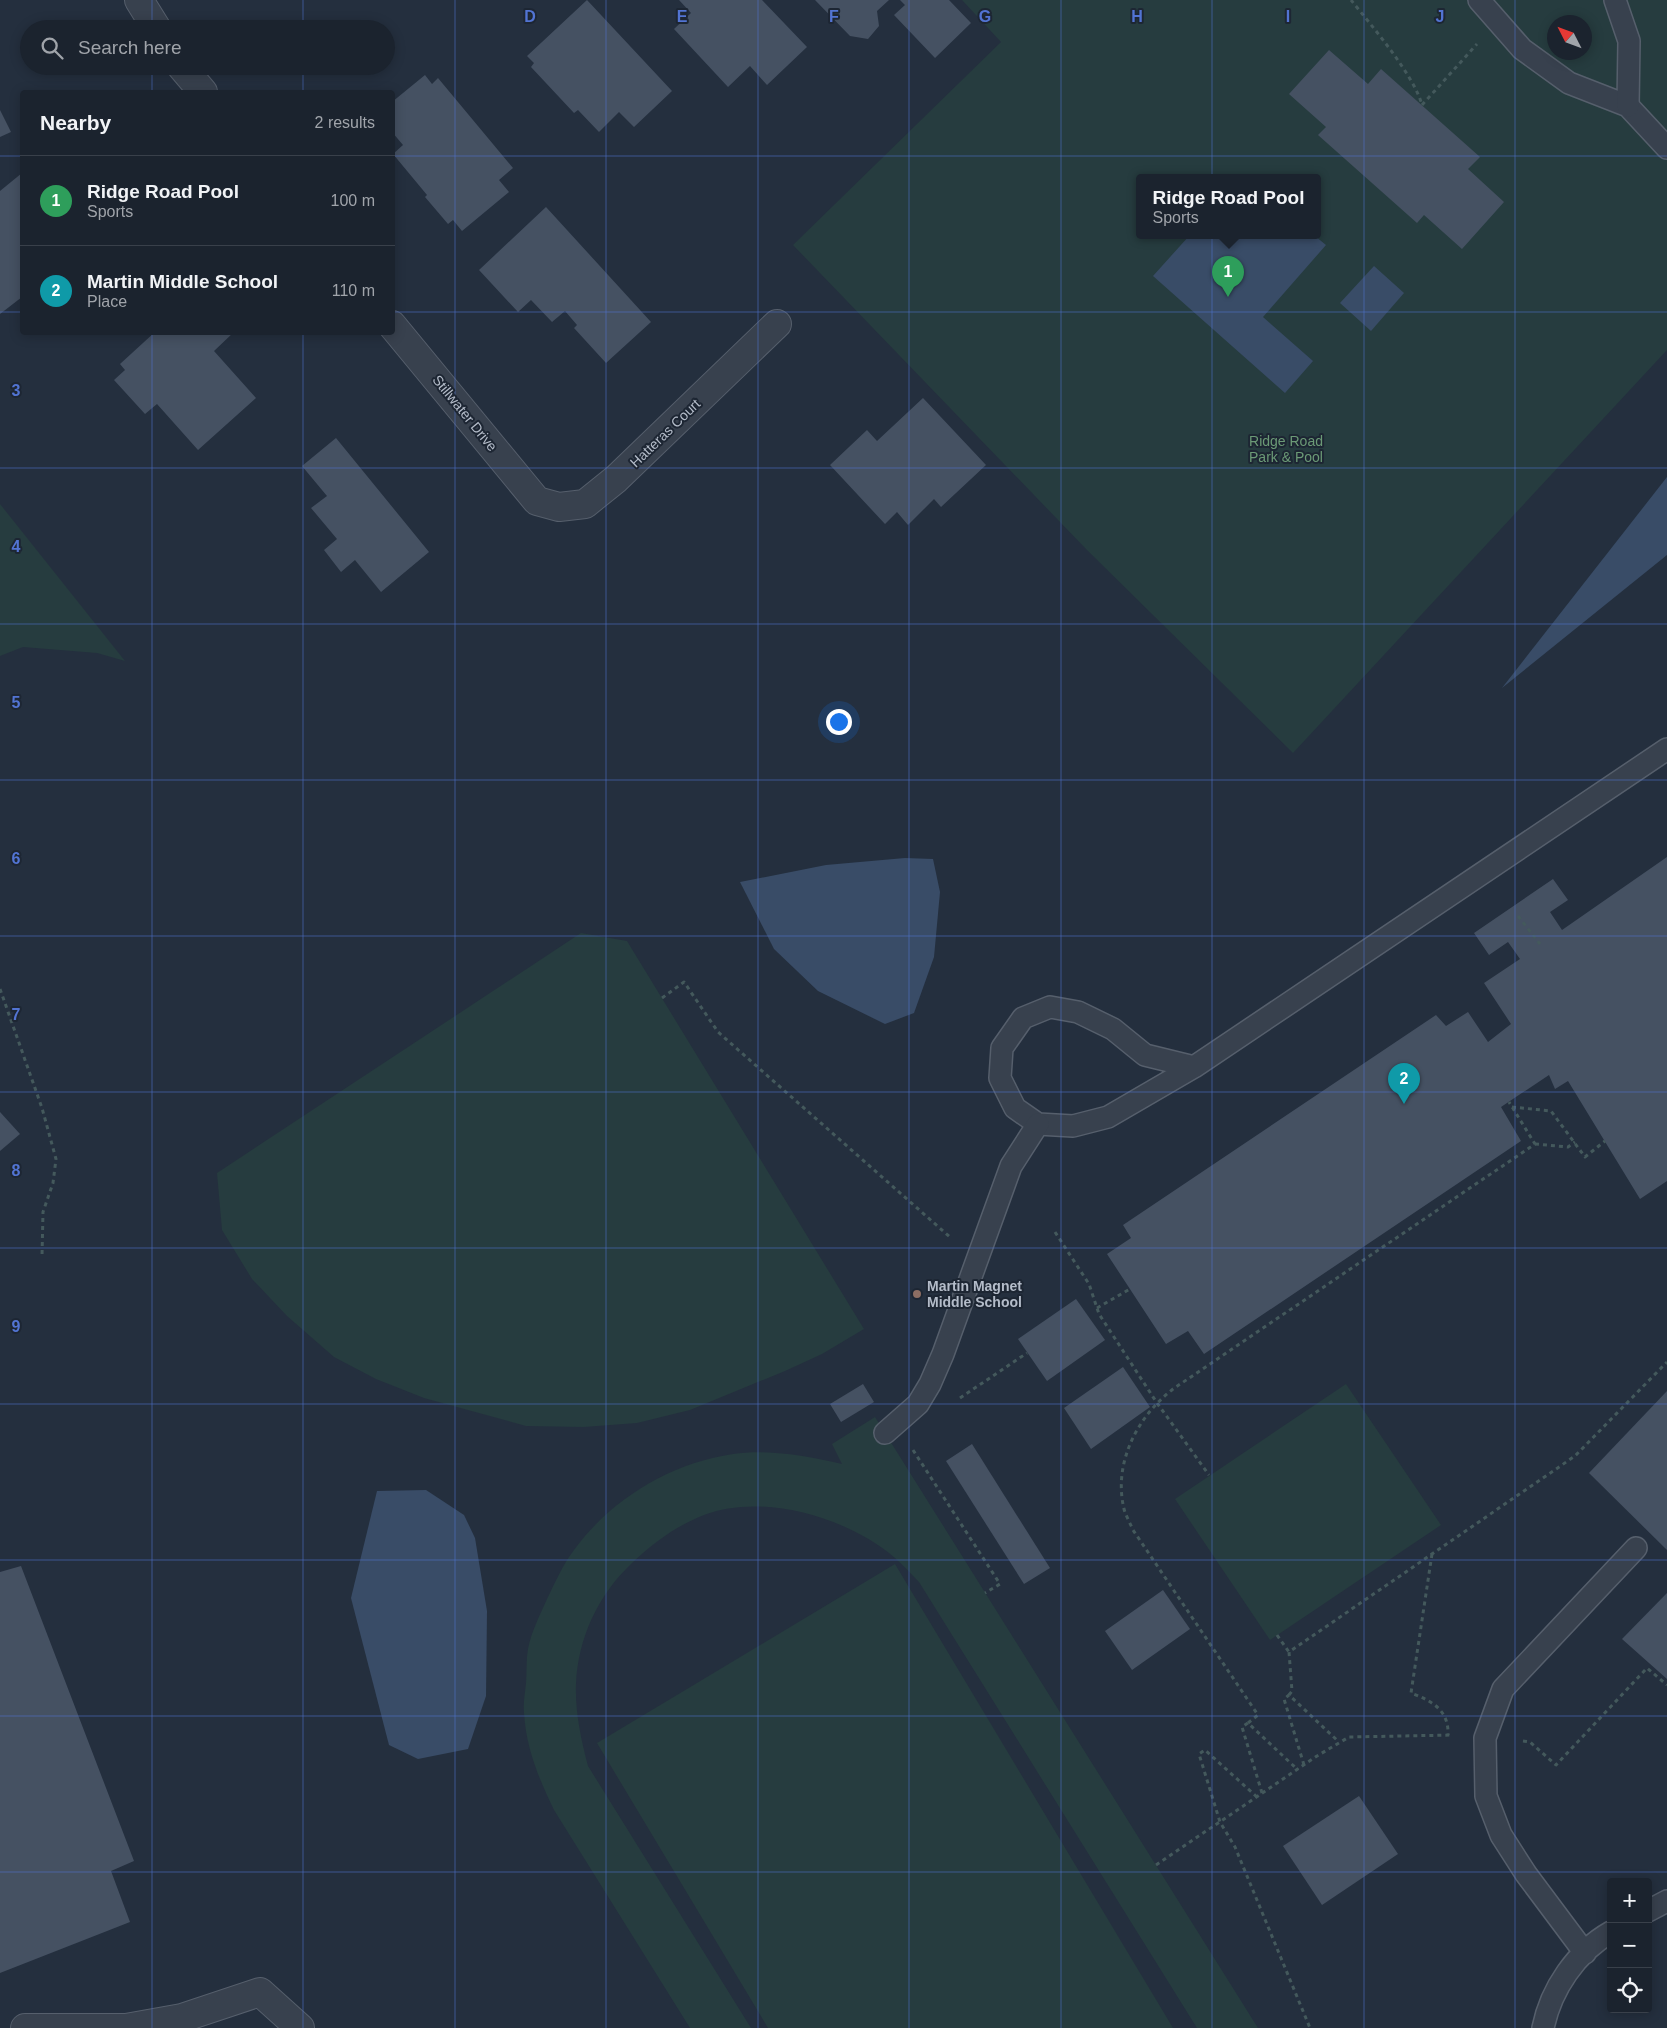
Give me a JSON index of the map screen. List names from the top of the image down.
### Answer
{
  "streets": {
    "street": ["Stillwater Drive", "Hatteras Court"]
  },
  "crossings": [
    ["Stillwater Drive", "Hatteras Court"]
  ],
  "parks": ["Ridge Road Park & Pool"],
  "places": ["Martin Magnet Middle School"],
  "north": "top left",
  "page": {
    "search": "Search here",
    "heading": ["Nearby", "2 results"],
    "list": [
      {
        "mark": "1",
        "name": "Ridge Road Pool",
        "note": "Sports",
        "value": "100 m"
      },
      {
        "mark": "2",
        "name": "Martin Middle School",
        "note": "Place",
        "value": "110 m"
      }
    ],
    "popup": ["Ridge Road Pool", "Sports"],
    "pins": ["1", "2"],
    "map_buttons": ["+", "−"]
  },
  "grid": {
    "columns": [
      "D",
      "E",
      "F",
      "G",
      "H",
      "I",
      "J"
    ],
    "rows": [
      "3",
      "4",
      "5",
      "6",
      "7",
      "8",
      "9"
    ]
  }
}
